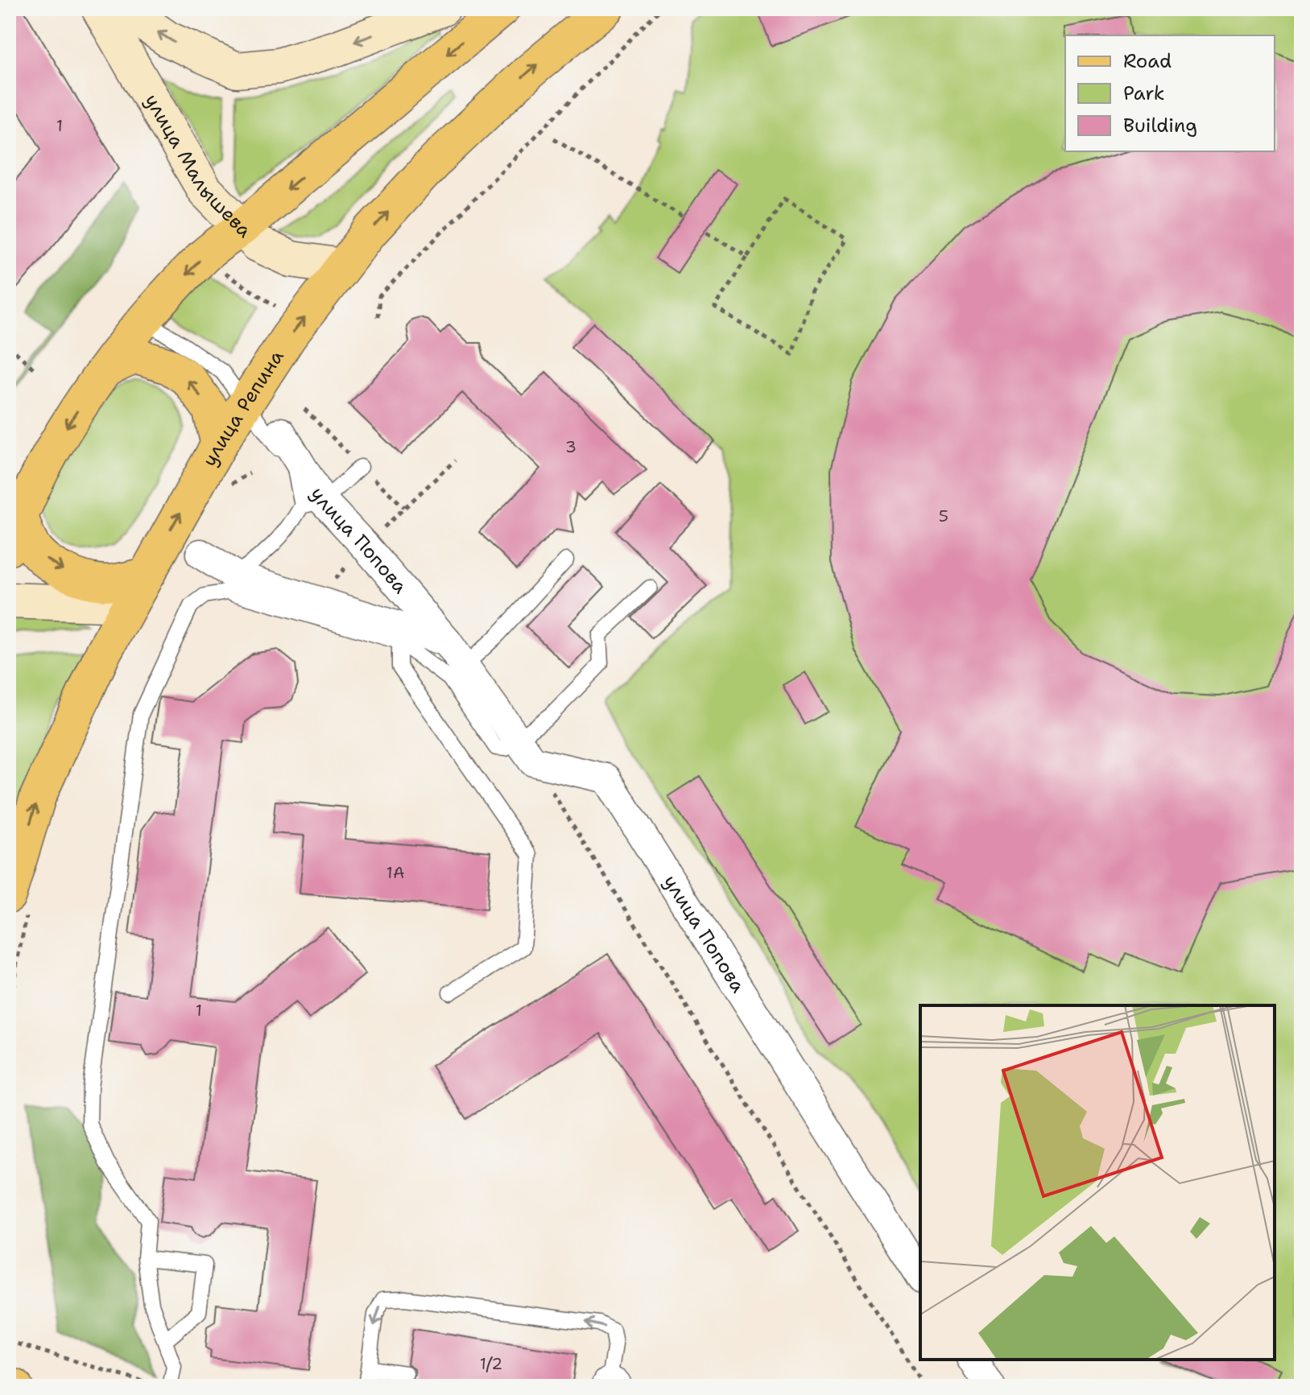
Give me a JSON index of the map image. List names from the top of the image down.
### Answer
{
  "streets": {
    "main road": ["улица Малышева", "улица Репина"],
    "street": ["улица Попова"]
  },
  "crossings": [
    ["улица Малышева", "улица Репина"]
  ],
  "house_numbers": [
    "1",
    "3",
    "5",
    "1А",
    "1",
    "1/2"
  ],
  "legend": ["Road", "Park", "Building"]
}
